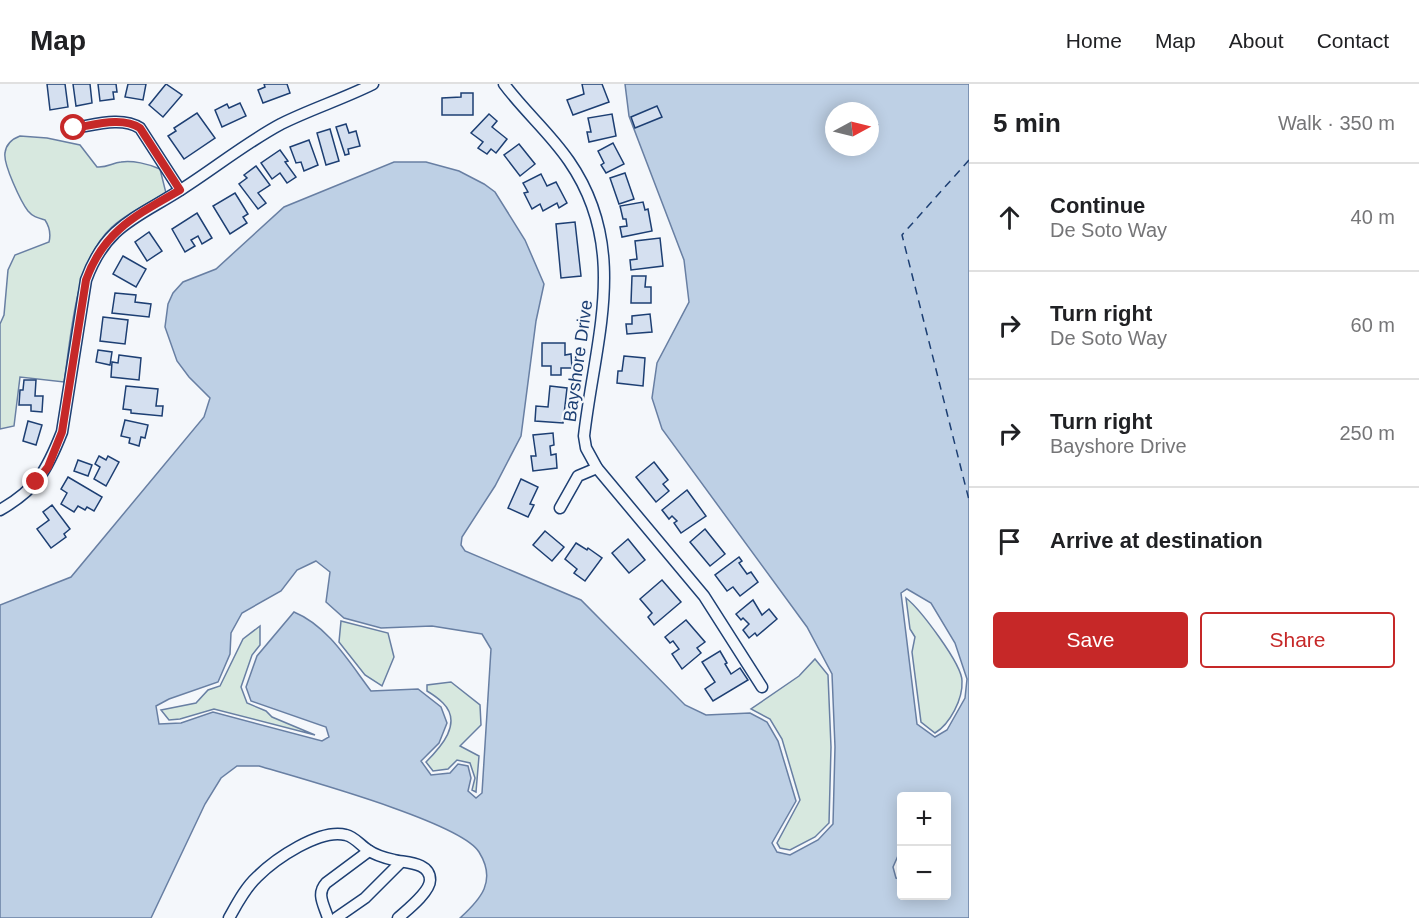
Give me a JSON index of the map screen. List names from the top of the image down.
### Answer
{
  "streets": {
    "street": ["Bayshore Drive"]
  },
  "north": "right",
  "page": {
    "header": "Map",
    "nav": [
      "Home",
      "Map",
      "About",
      "Contact"
    ],
    "heading": ["5 min", "Walk · 350 m"],
    "list": [
      ["Continue", "De Soto Way", "40 m"],
      ["Turn right", "De Soto Way", "60 m"],
      ["Turn right", "Bayshore Drive", "250 m"],
      "Arrive at destination"
    ],
    "buttons": ["Save", "Share"],
    "map_buttons": ["+", "−"]
  }
}
